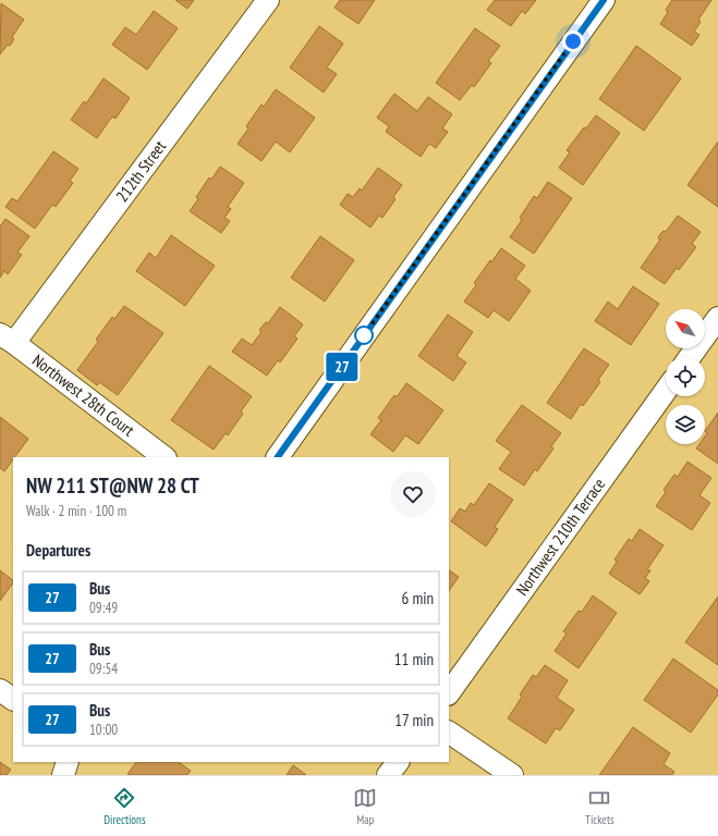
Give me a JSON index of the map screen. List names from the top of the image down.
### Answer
{
  "streets": {
    "street": ["212th Street", "Northwest 28th Court", "Northwest 210th Terrace"]
  },
  "crossings": [
    ["212th Street", "Northwest 28th Court"]
  ],
  "lines": ["bus line 27"],
  "north": "top left",
  "page": {
    "on_map": "27",
    "heading": [
      ["NW 211 ST@NW 28 CT", "Walk · 2 min · 100 m"],
      "Departures"
    ],
    "list": [
      {
        "mark": "27",
        "name": "Bus",
        "note": "09:49",
        "value": "6 min"
      },
      {
        "mark": "27",
        "name": "Bus",
        "note": "09:54",
        "value": "11 min"
      },
      {
        "mark": "27",
        "name": "Bus",
        "note": "10:00",
        "value": "17 min"
      }
    ],
    "tabs": ["Directions", "Map", "Tickets"]
  }
}
